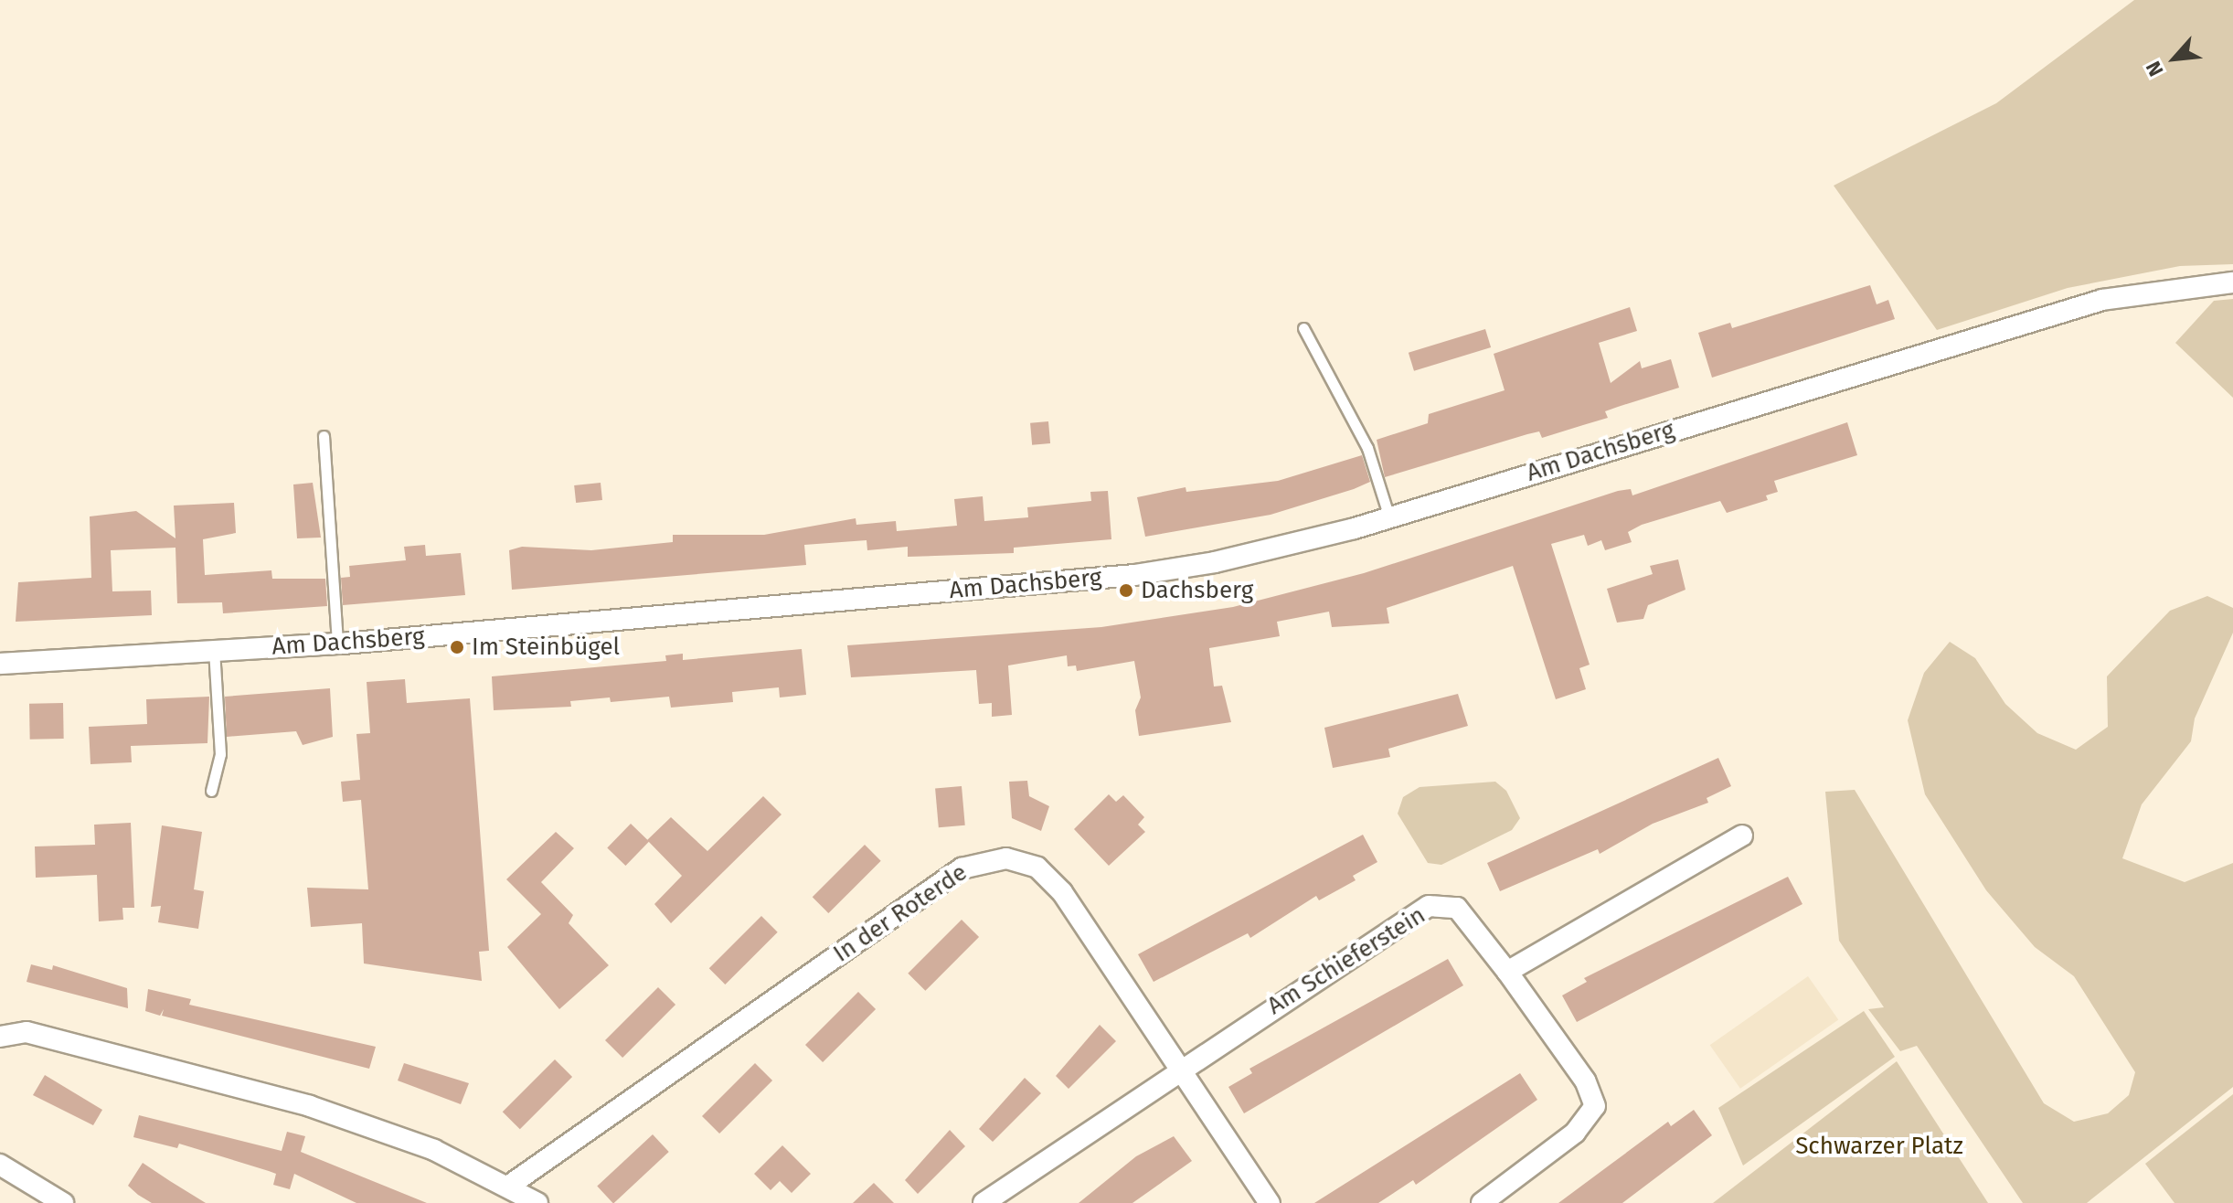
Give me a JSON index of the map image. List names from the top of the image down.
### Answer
{
  "streets": {
    "street": ["Am Dachsberg", "In der Roterde", "Am Schieferstein"]
  },
  "crossings": [
    ["In der Roterde", "Am Schieferstein"]
  ],
  "parks": ["Schwarzer Platz"],
  "places": ["Dachsberg", "Im Steinbügel"],
  "north": "bottom left"
}
